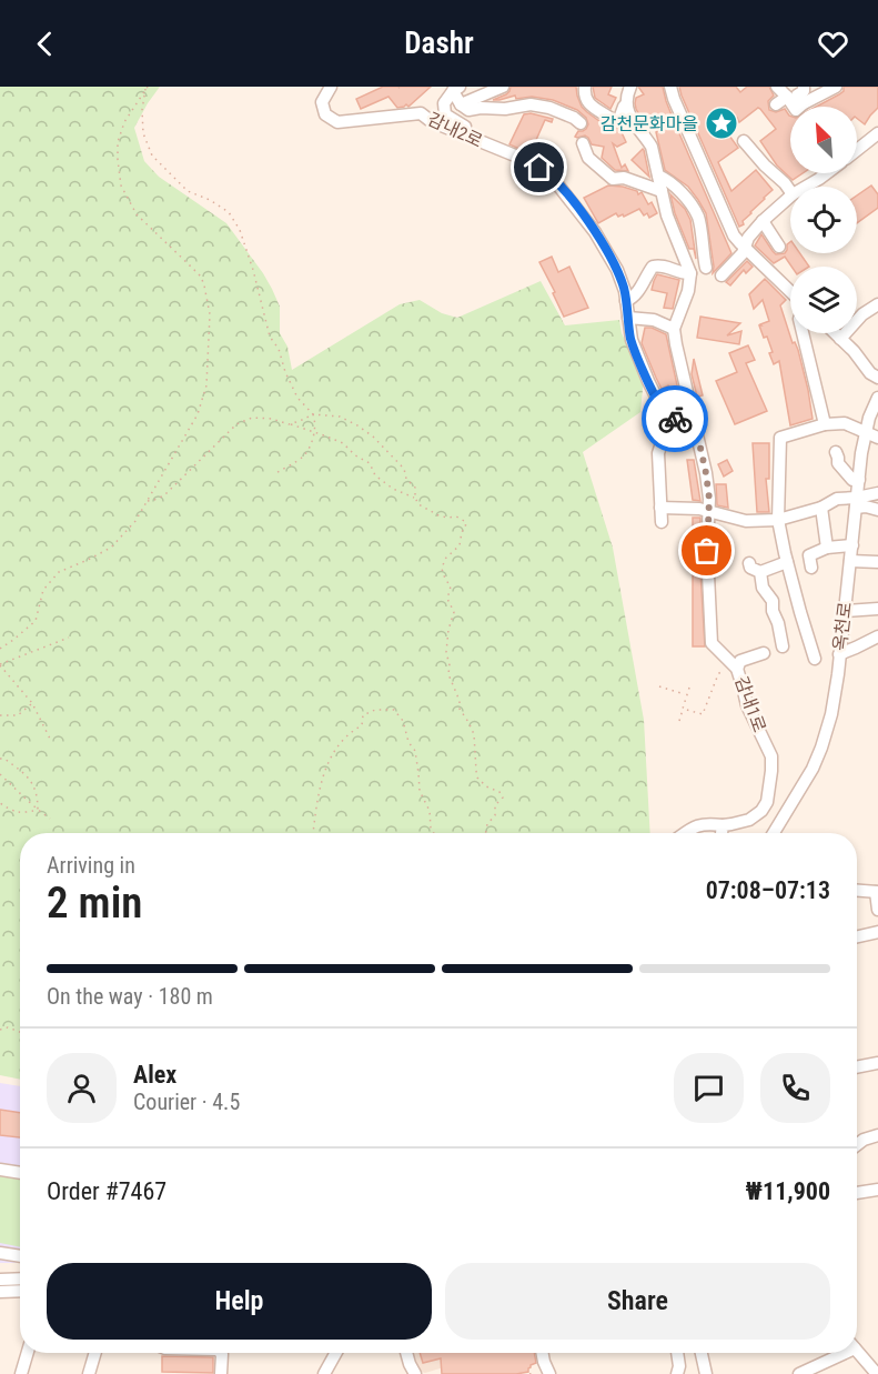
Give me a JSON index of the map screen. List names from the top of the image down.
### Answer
{
  "streets": {
    "street": ["감내2로", "옥천로", "감내1로"]
  },
  "places": {
    "place": ["감천문화마을"]
  },
  "north": "top left",
  "page": {
    "header": "Dashr",
    "heading": ["2 min", "Arriving in", "07:08–07:13"],
    "panel": [
      "Alex",
      "Courier · 4.5",
      "Order #7467",
      "₩11,900"
    ],
    "bar": "On the way · 180 m",
    "buttons": ["Help", "Share"]
  }
}
